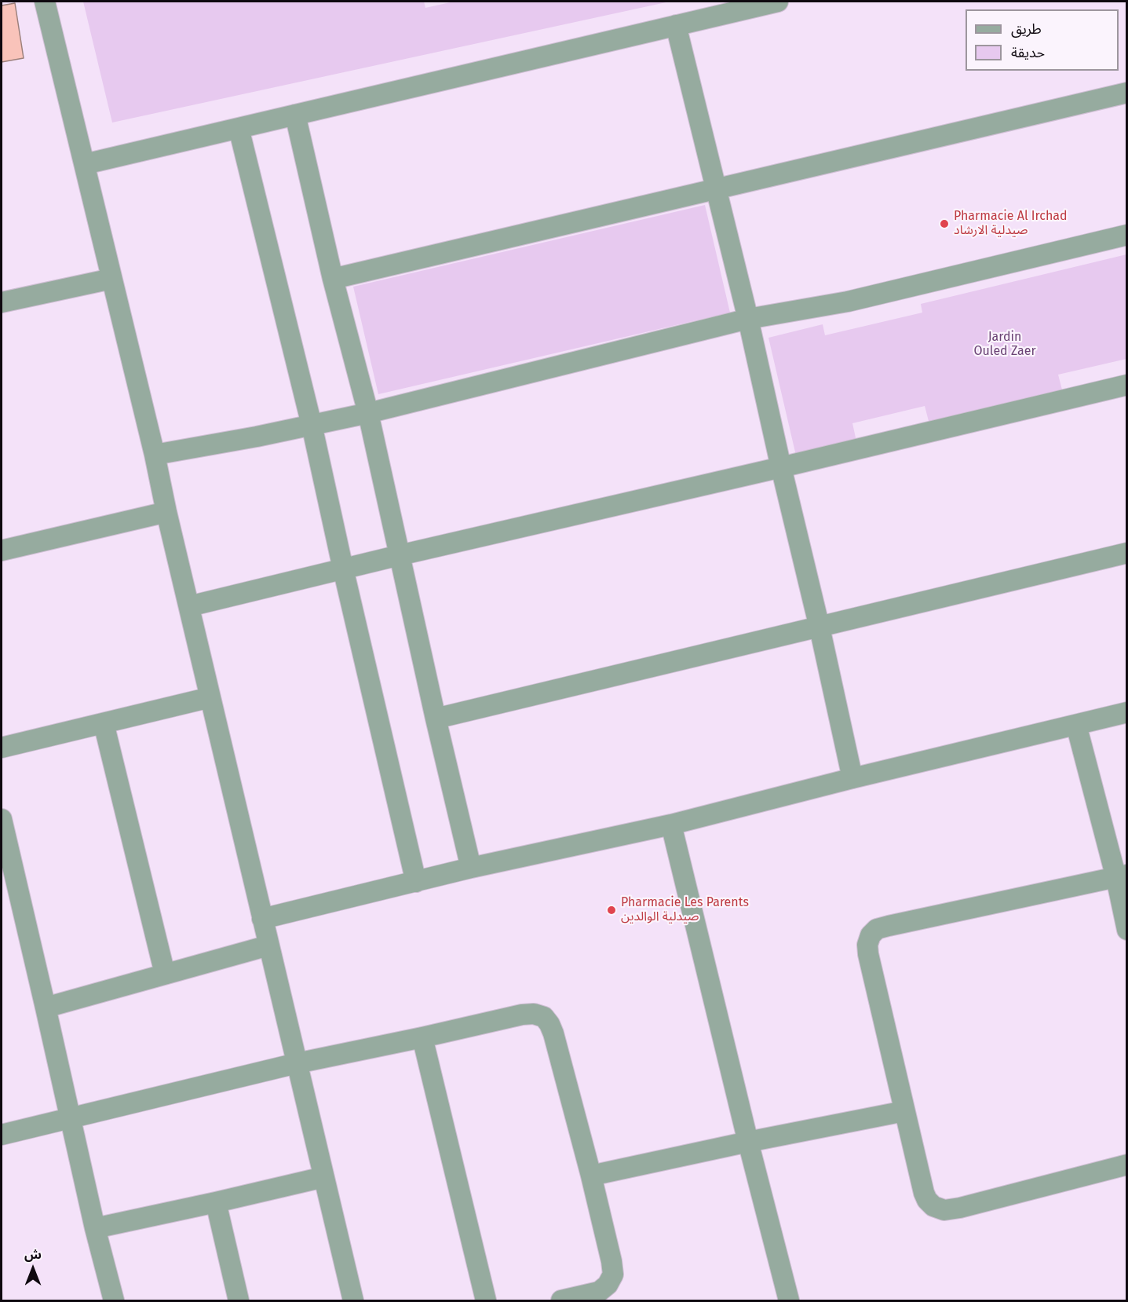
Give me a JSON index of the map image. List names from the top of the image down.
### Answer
{
  "parks": ["Jardin Ouled Zaer"],
  "places": ["Pharmacie Al Irchad صيدلية الارشاد", "Pharmacie Les Parents صيدلية الوالدين"],
  "legend": ["طريق", "حديقة"],
  "north": "top"
}
